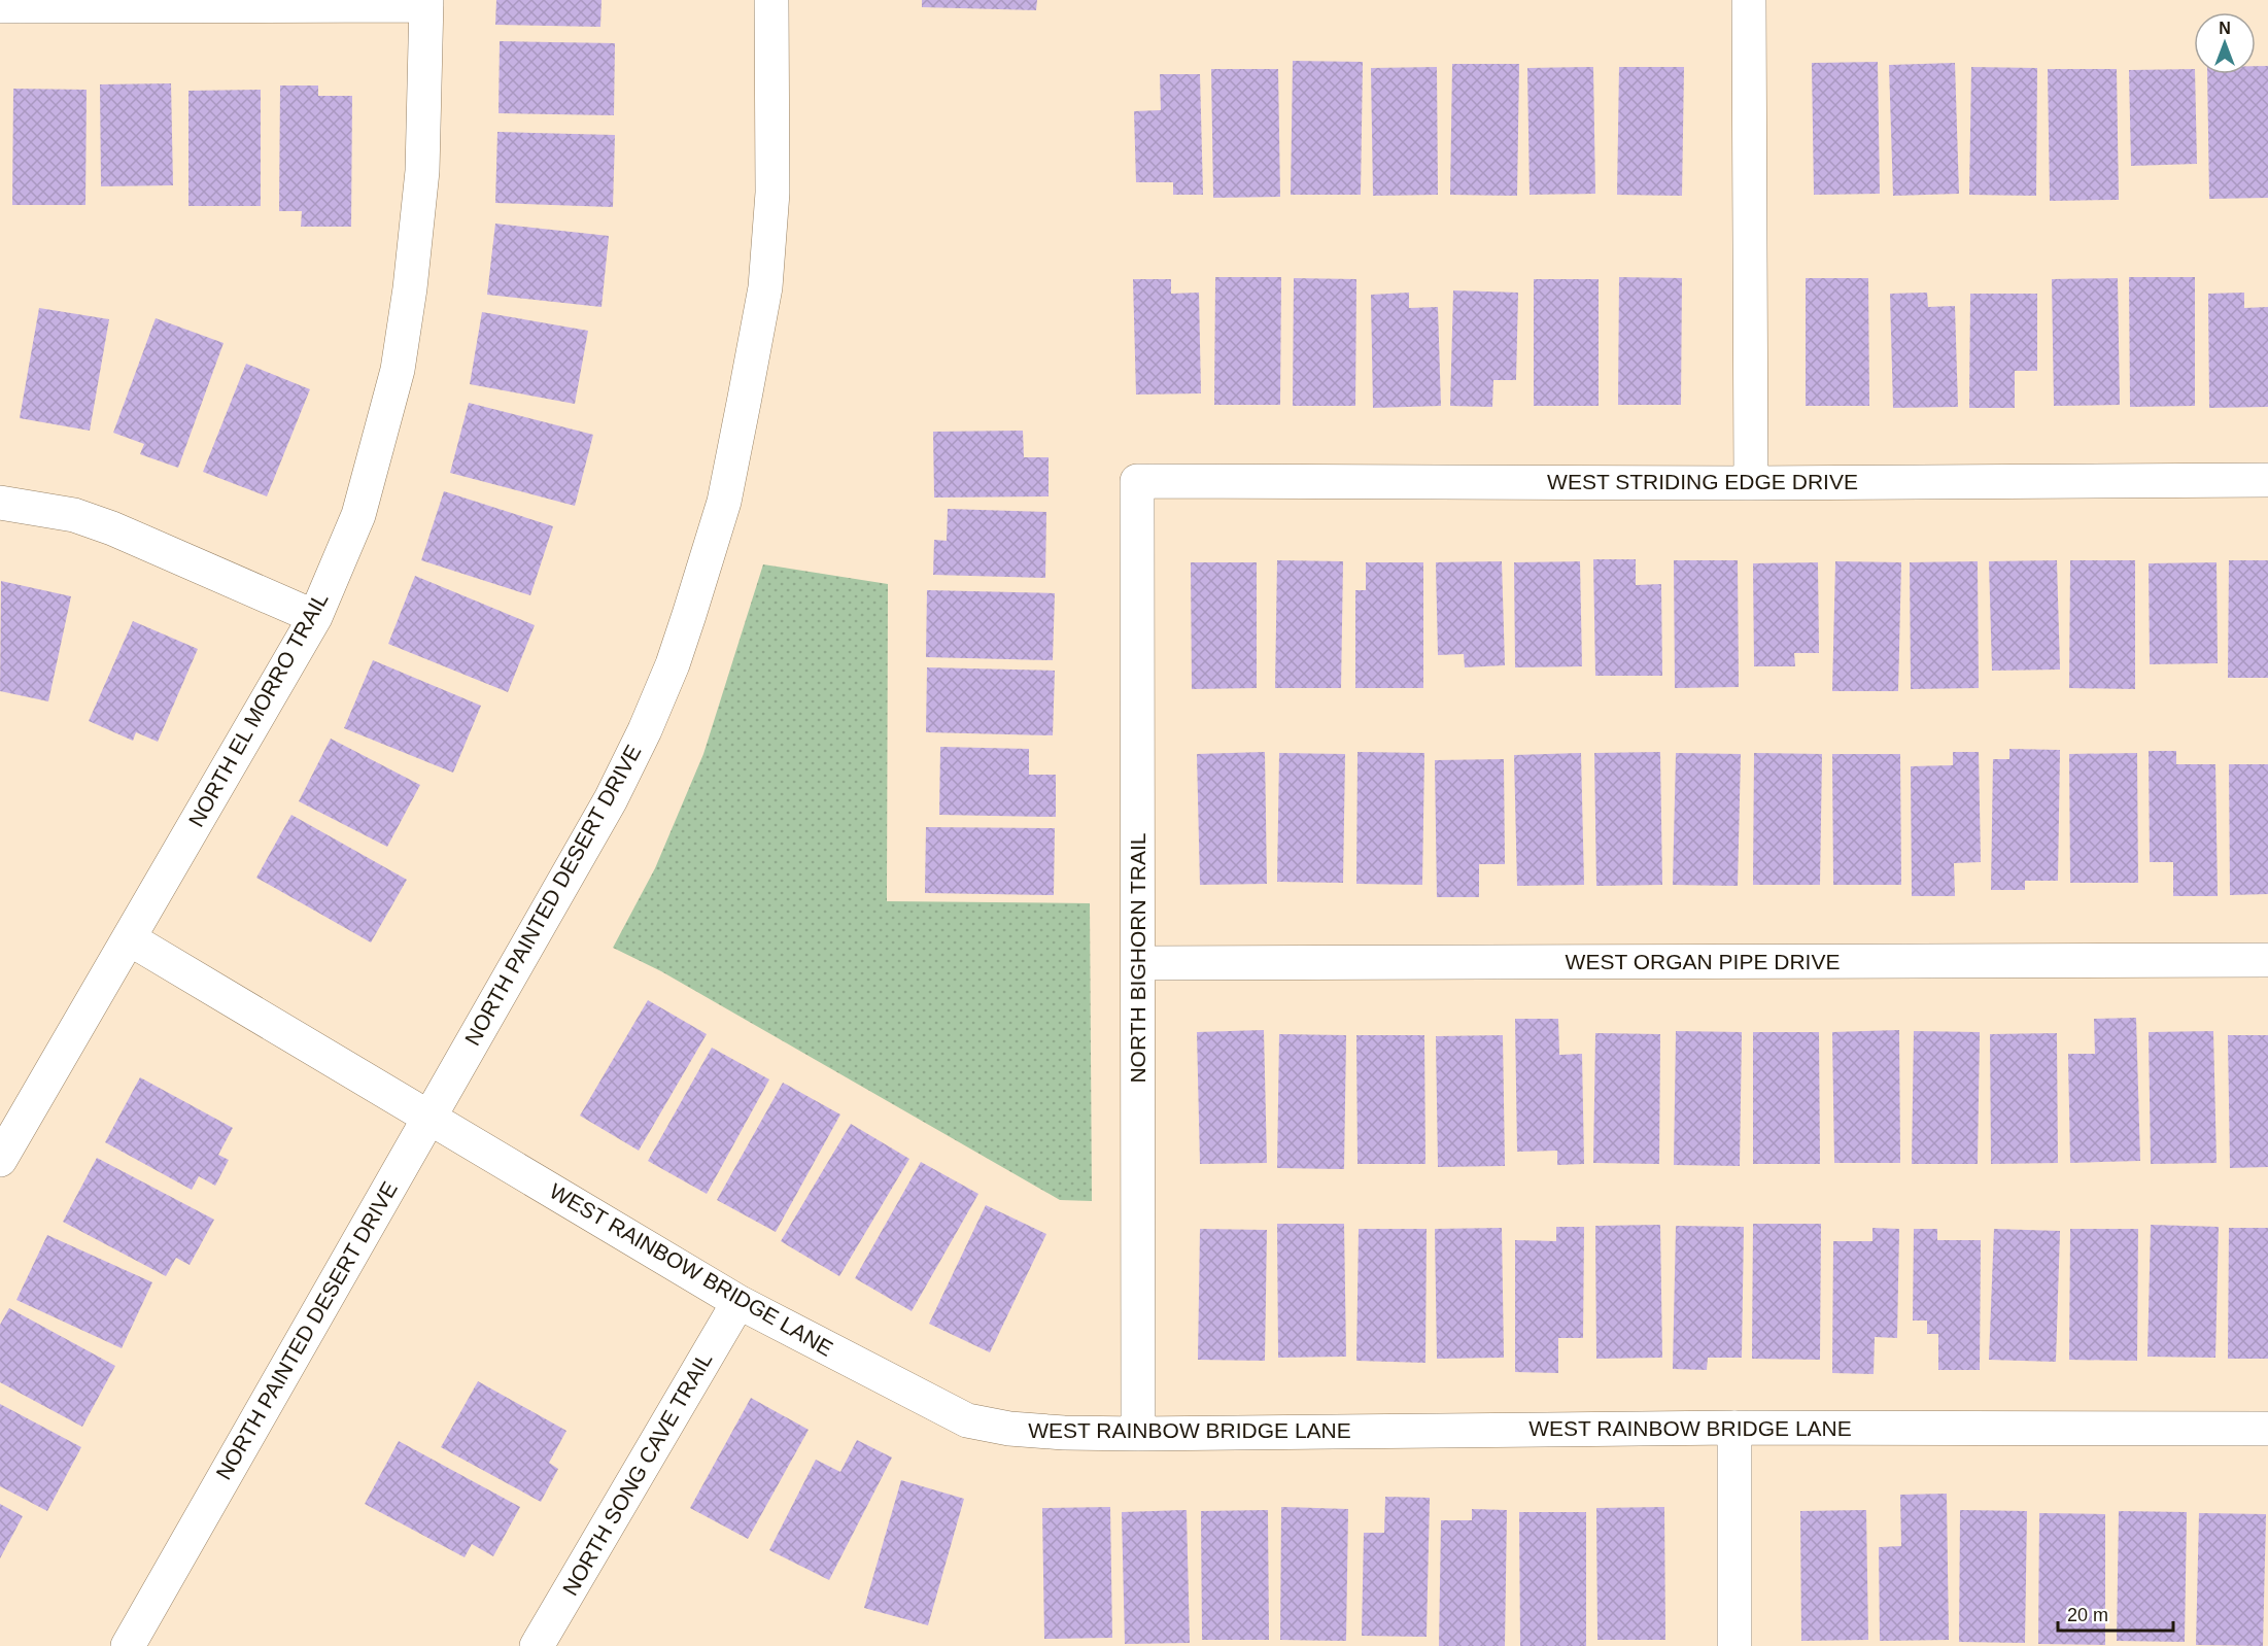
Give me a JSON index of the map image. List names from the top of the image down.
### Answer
{
  "streets": {
    "street": [
      "WEST STRIDING EDGE DRIVE",
      "NORTH EL MORRO TRAIL",
      "NORTH PAINTED DESERT DRIVE",
      "NORTH BIGHORN TRAIL",
      "WEST ORGAN PIPE DRIVE",
      "WEST RAINBOW BRIDGE LANE",
      "NORTH SONG CAVE TRAIL"
    ]
  },
  "crossings": [
    ["WEST STRIDING EDGE DRIVE", "NORTH BIGHORN TRAIL"],
    ["NORTH EL MORRO TRAIL", "WEST RAINBOW BRIDGE LANE"],
    ["NORTH PAINTED DESERT DRIVE", "WEST RAINBOW BRIDGE LANE"],
    ["NORTH BIGHORN TRAIL", "WEST ORGAN PIPE DRIVE"],
    ["NORTH BIGHORN TRAIL", "WEST RAINBOW BRIDGE LANE"],
    ["WEST RAINBOW BRIDGE LANE", "NORTH SONG CAVE TRAIL"]
  ],
  "scale_bar": "20 m",
  "north": "top"
}
